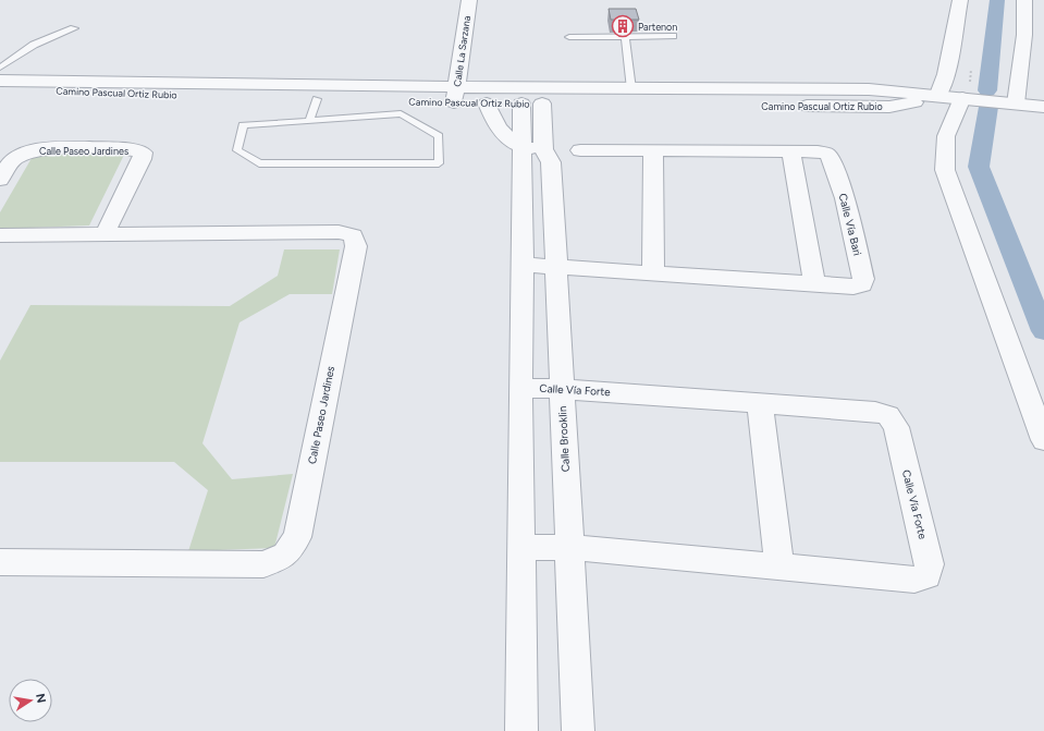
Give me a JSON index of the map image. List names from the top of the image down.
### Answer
{
  "streets": {
    "street": [
      "Calle La Sarzana",
      "Camino Pascual Ortiz Rubio",
      "Calle Paseo Jardines",
      "Calle Vía Bari",
      "Calle Vía Forte",
      "Calle Brooklin"
    ]
  },
  "crossings": [
    ["Calle La Sarzana", "Camino Pascual Ortiz Rubio"],
    ["Camino Pascual Ortiz Rubio", "Calle Brooklin"],
    ["Calle Vía Bari", "Calle Brooklin"],
    ["Calle Vía Forte", "Calle Brooklin"]
  ],
  "places": {
    "building": ["Partenon"]
  },
  "north": "right"
}
